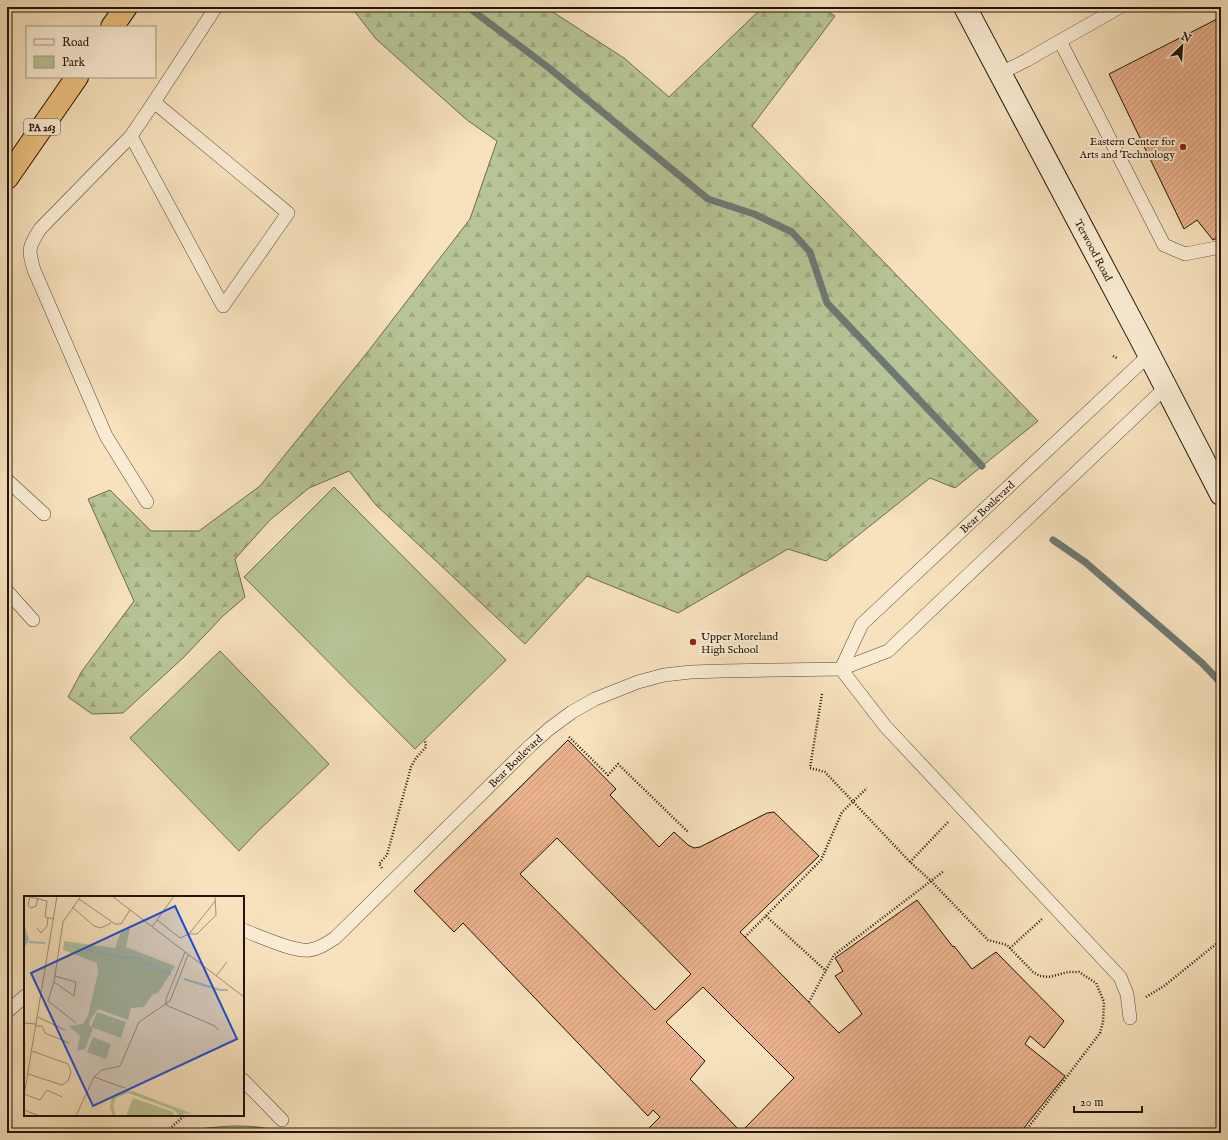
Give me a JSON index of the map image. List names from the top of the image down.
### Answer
{
  "streets": {
    "highway": ["PA 263"],
    "street": ["Terwood Road"],
    "lane": ["Bear Boulevard"]
  },
  "crossings": [
    ["Terwood Road", "Bear Boulevard"]
  ],
  "places": ["Eastern Center for Arts and Technology", "Upper Moreland High School"],
  "legend": ["Road", "Park"],
  "scale_bar": "20 m",
  "north": "top right"
}
